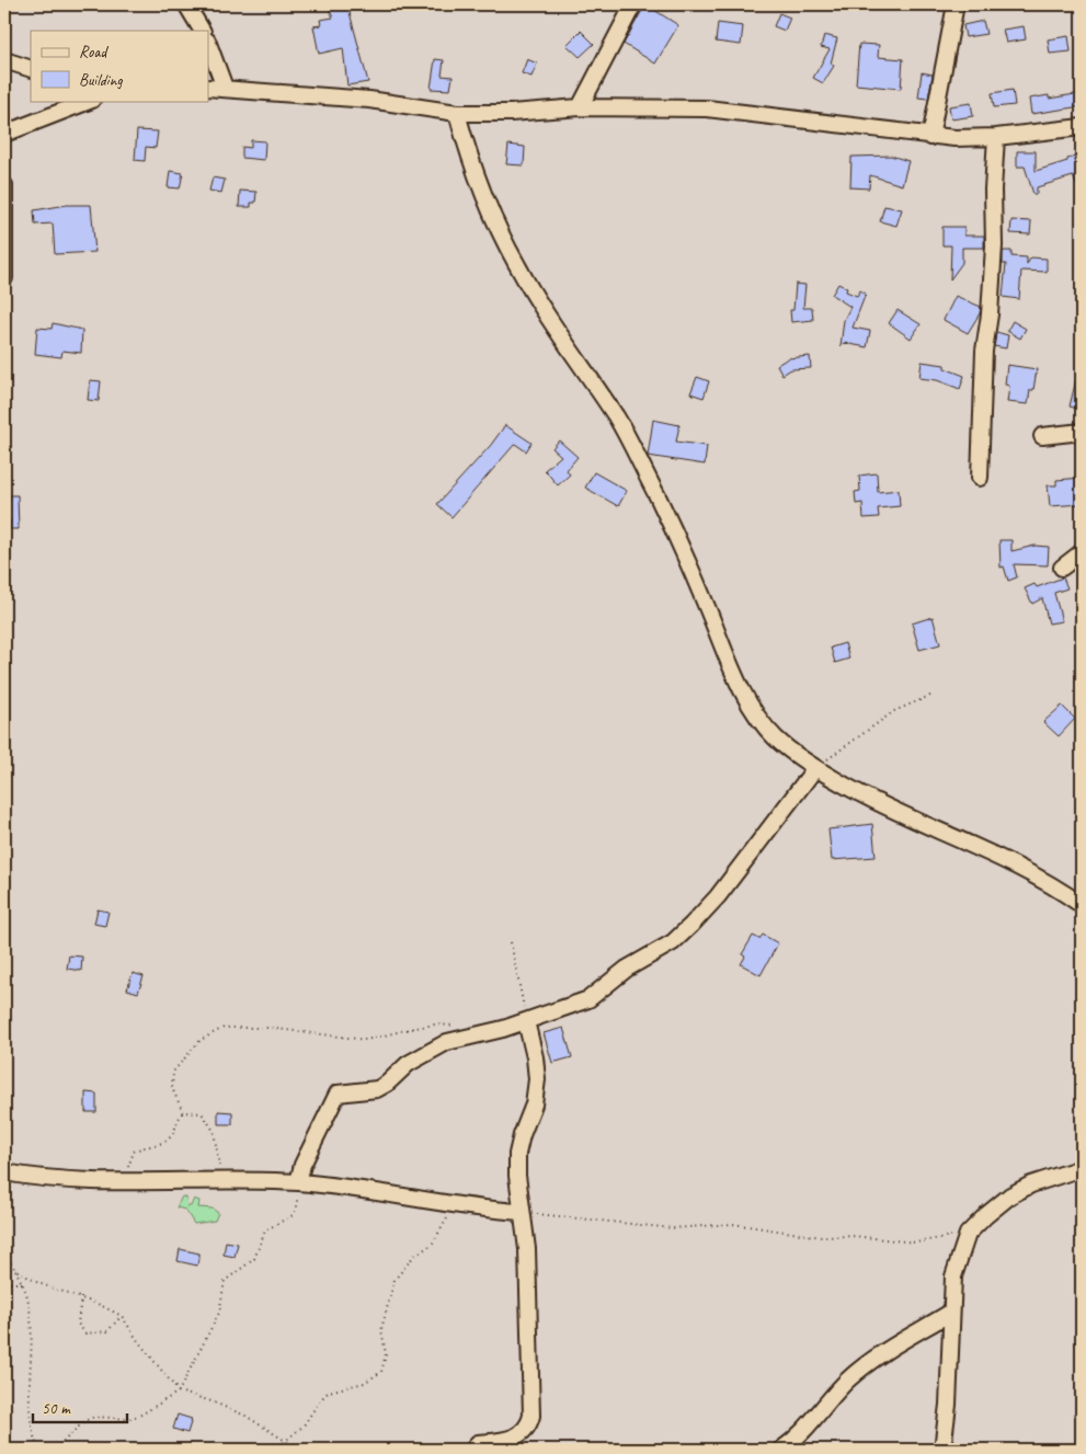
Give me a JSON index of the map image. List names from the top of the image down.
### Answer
{
  "legend": ["Road", "Building"],
  "scale_bar": "50 m"
}
